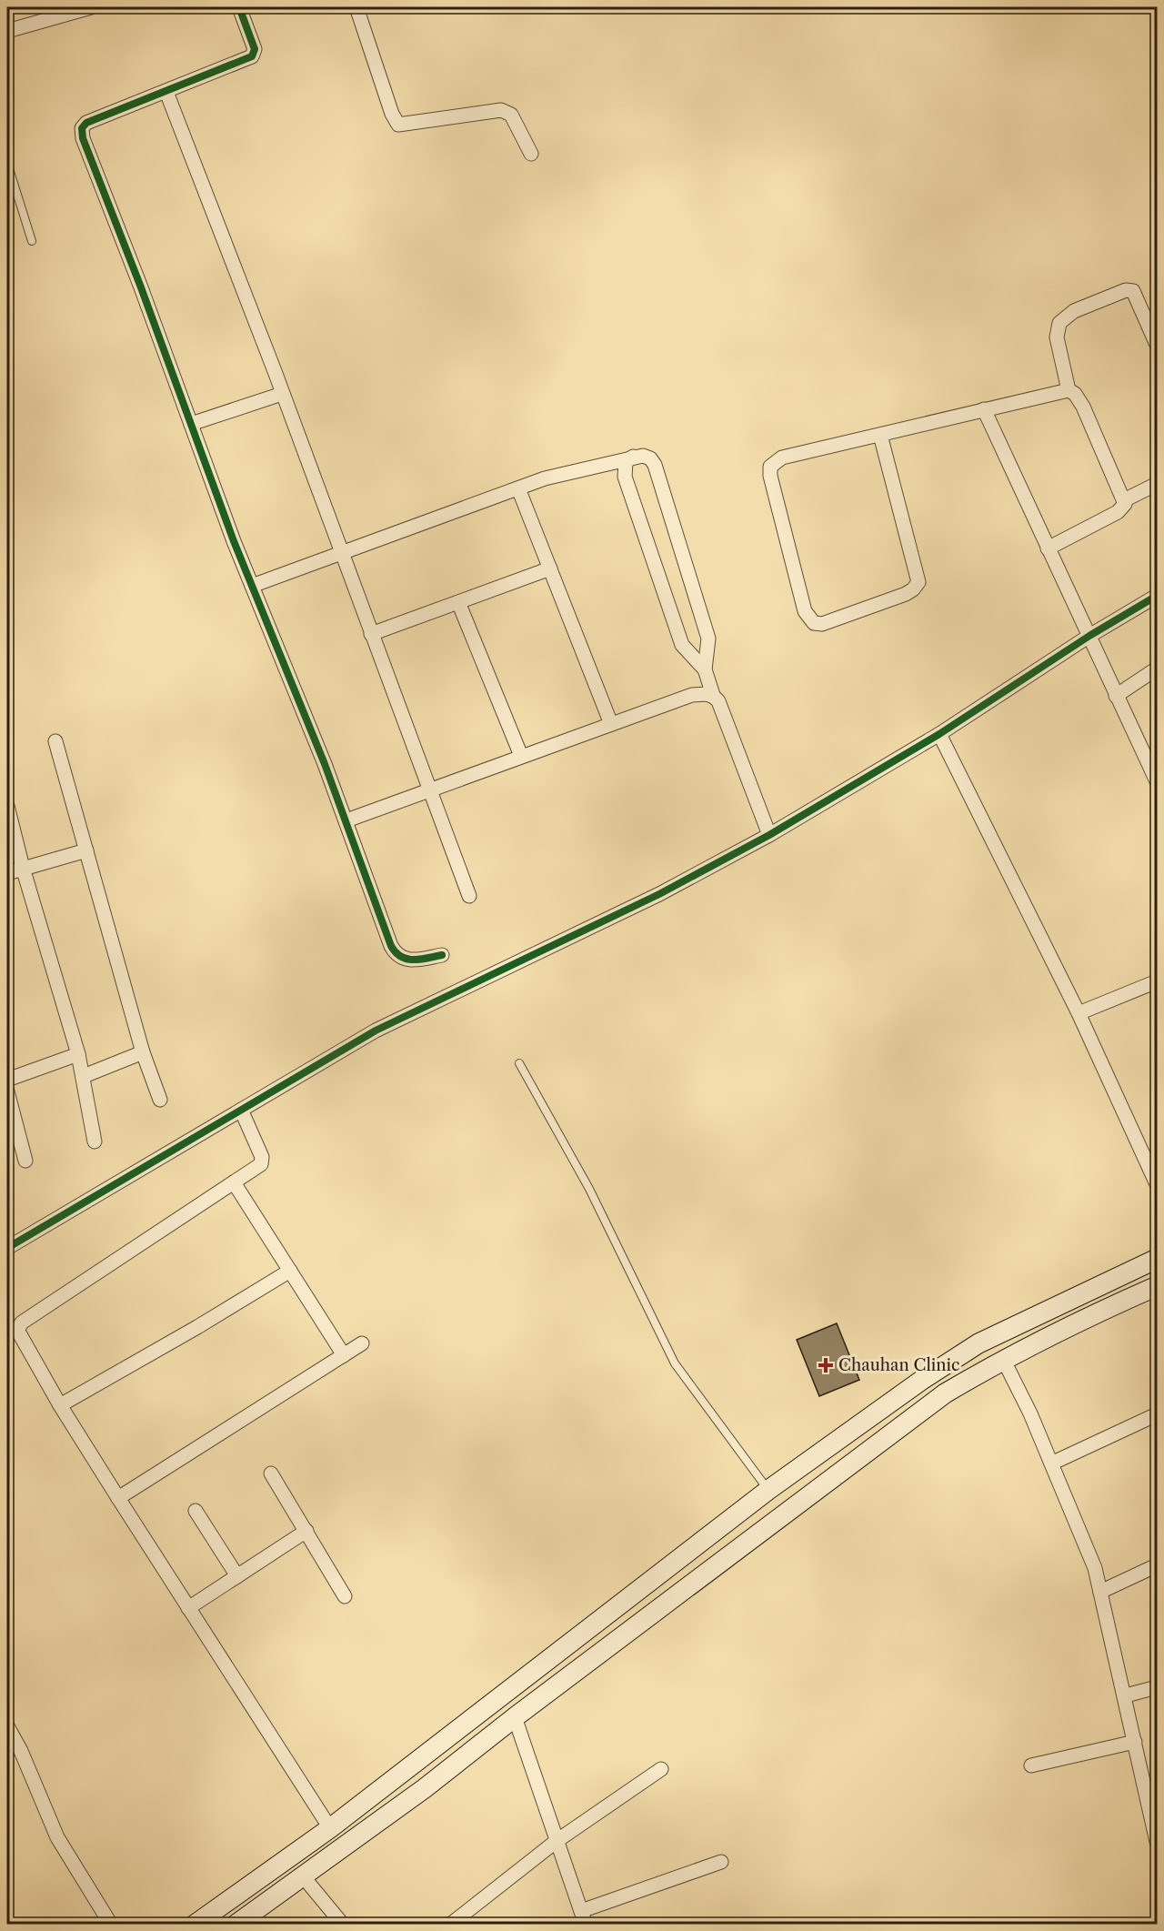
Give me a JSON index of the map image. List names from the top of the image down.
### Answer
{
  "places": {
    "health": ["Chauhan Clinic"]
  }
}
